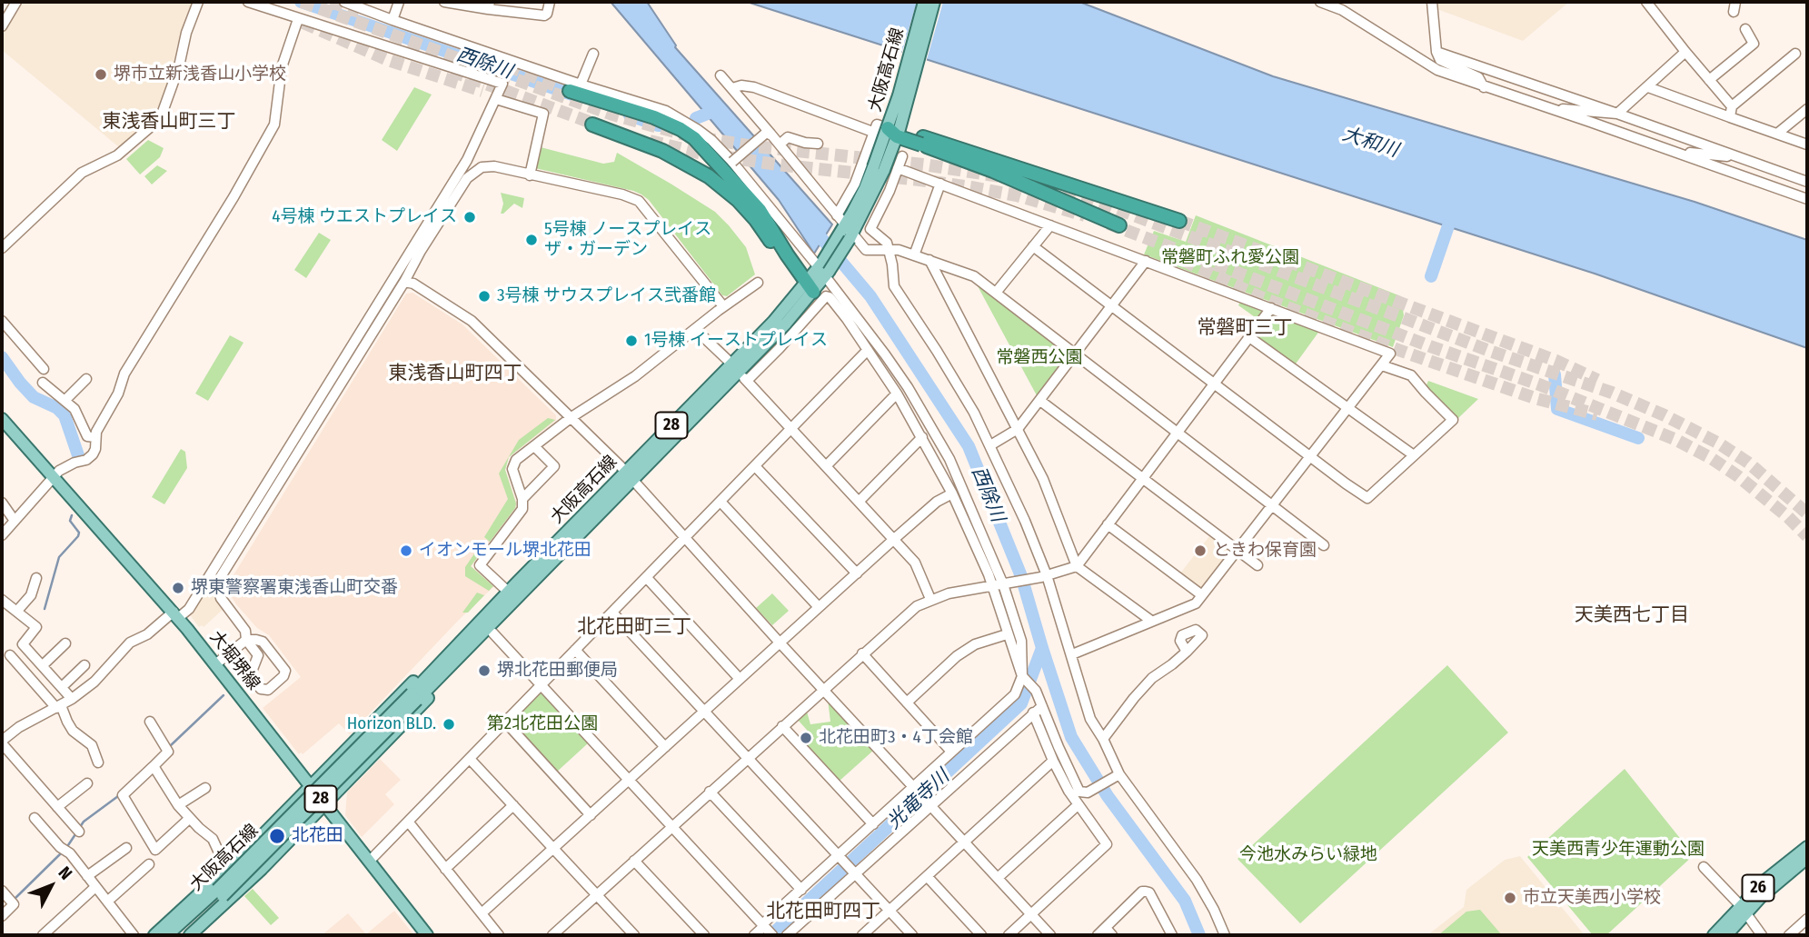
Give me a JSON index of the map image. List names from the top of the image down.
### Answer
{
  "streets": {
    "main road": [
      "大阪高石線",
      "28",
      "大堀堺線",
      "26"
    ]
  },
  "districts": [
    "東浅香山町三丁",
    "常磐町三丁",
    "東浅香山町四丁",
    "天美西七丁目",
    "北花田町三丁",
    "北花田町四丁"
  ],
  "water": ["西除川", "大和川", "光竜寺川"],
  "parks": [
    "常磐町ふれ愛公園",
    "常磐西公園",
    "第2北花田公園",
    "天美西青少年運動公園",
    "今池水みらい緑地"
  ],
  "places": [
    "堺市立新浅香山小学校",
    "4号棟 ウエストプレイス",
    "5号棟 ノースプレイス ザ・ガーデン",
    "3号棟 サウスプレイス弐番館",
    "1号棟 イーストプレイス",
    "イオンモール堺北花田",
    "ときわ保育園",
    "堺東警察署東浅香山町交番",
    "堺北花田郵便局",
    "Horizon BLD.",
    "北花田町3・4丁会館",
    "北花田",
    "市立天美西小学校"
  ],
  "north": "top right"
}
